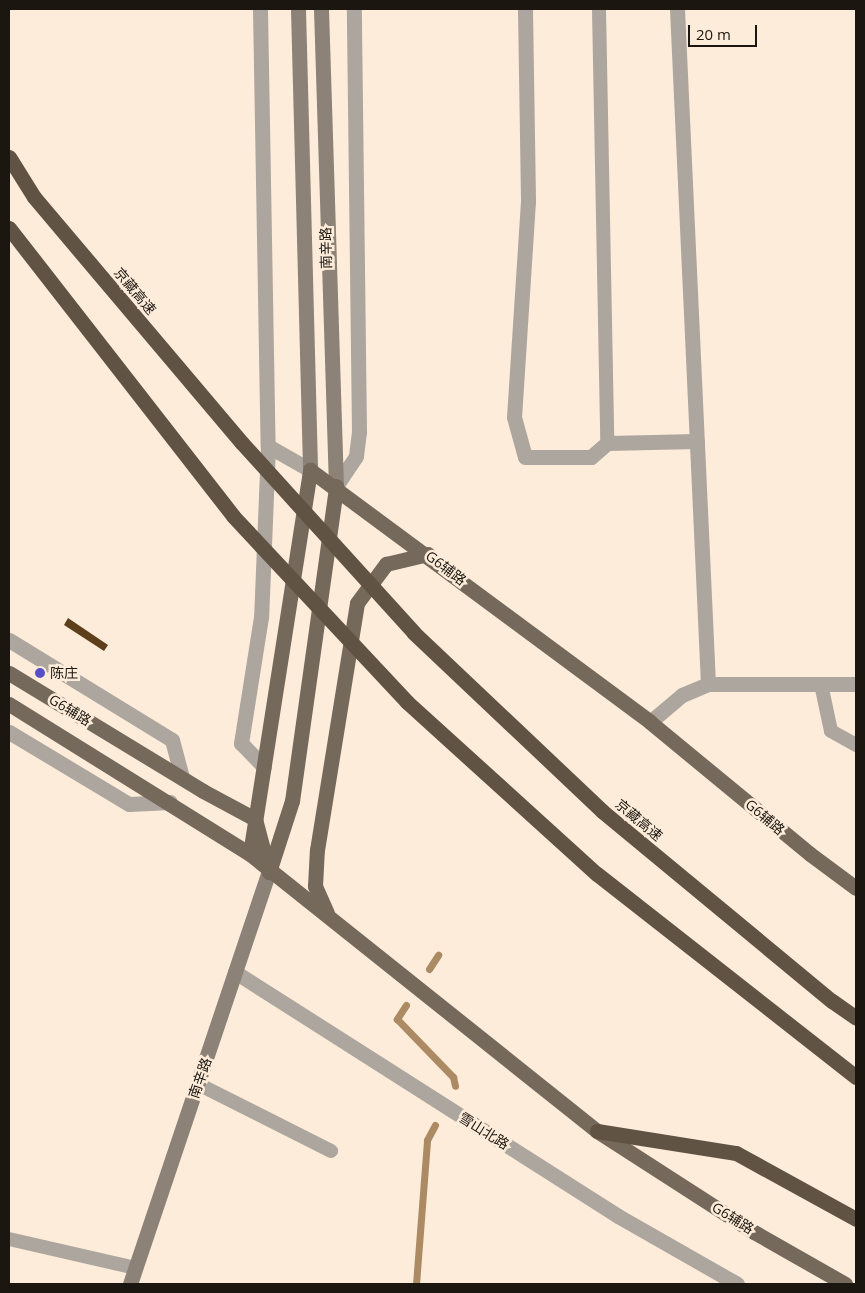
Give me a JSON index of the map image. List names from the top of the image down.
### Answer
{
  "streets": {
    "highway": ["京藏高速"],
    "main road": ["南辛路", "G6辅路"],
    "street": ["雪山北路"]
  },
  "crossings": [
    ["南辛路", "G6辅路"],
    ["南辛路", "雪山北路"]
  ],
  "places": ["陈庄"],
  "scale_bar": "20 m"
}
